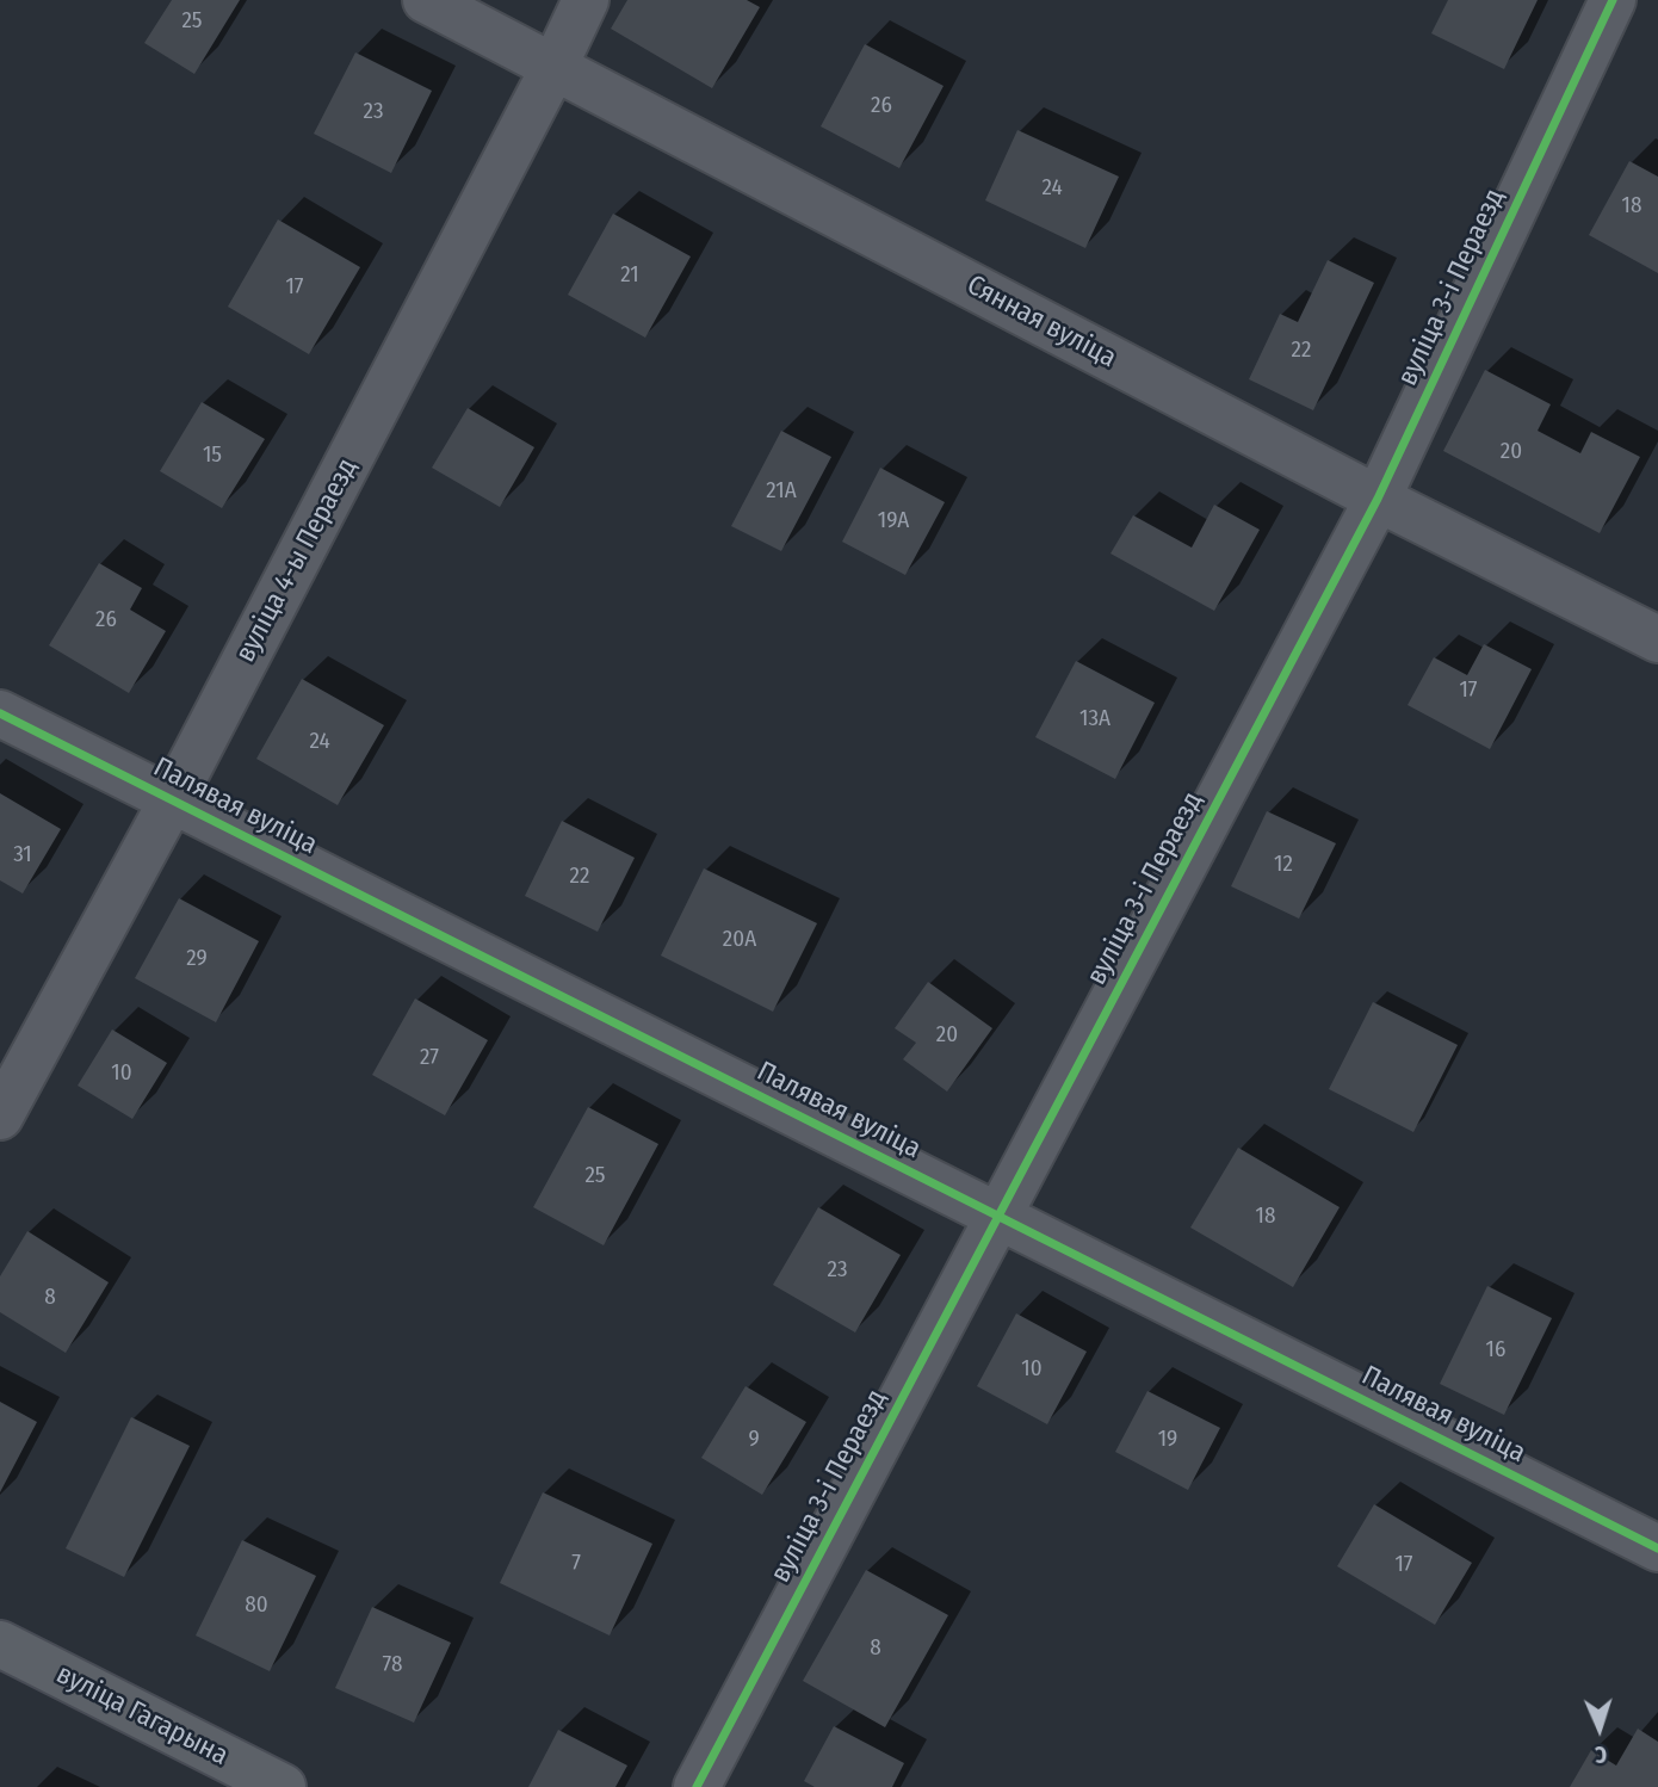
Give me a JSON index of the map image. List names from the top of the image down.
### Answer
{
  "streets": {
    "main road": ["вуліца Гагарына"],
    "street": [
      "вуліца 3-і Пераезд",
      "Сянная вуліца",
      "вуліца 4-ы Пераезд",
      "Палявая вуліца"
    ]
  },
  "crossings": [
    ["вуліца 3-і Пераезд", "Сянная вуліца"],
    ["вуліца 3-і Пераезд", "Палявая вуліца"],
    ["Сянная вуліца", "вуліца 4-ы Пераезд"],
    ["вуліца 4-ы Пераезд", "Палявая вуліца"]
  ],
  "house_numbers": [
    "25",
    "26",
    "23",
    "24",
    "18",
    "21",
    "17",
    "22",
    "20",
    "15",
    "21А",
    "19А",
    "26",
    "17",
    "13А",
    "24",
    "31",
    "12",
    "22",
    "20А",
    "29",
    "20",
    "27",
    "10",
    "25",
    "18",
    "23",
    "8",
    "16",
    "10",
    "9",
    "19",
    "7",
    "17",
    "80",
    "8",
    "78"
  ],
  "north": "bottom"
}
